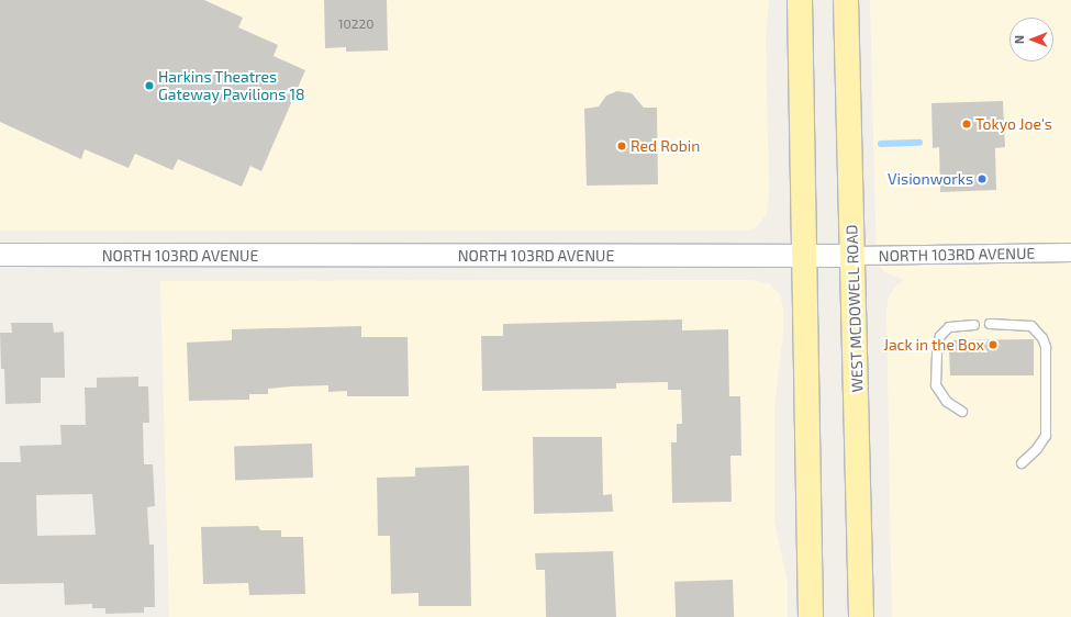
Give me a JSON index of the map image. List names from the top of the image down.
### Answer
{
  "streets": {
    "main road": ["WEST MCDOWELL ROAD"],
    "street": ["NORTH 103RD AVENUE"]
  },
  "crossings": [
    ["NORTH 103RD AVENUE", "WEST MCDOWELL ROAD"]
  ],
  "places": [
    "Harkins Theatres Gateway Pavilions 18",
    "Tokyo Joe's",
    "Red Robin",
    "Visionworks",
    "Jack in the Box"
  ],
  "house_numbers": ["10220"],
  "north": "left"
}
